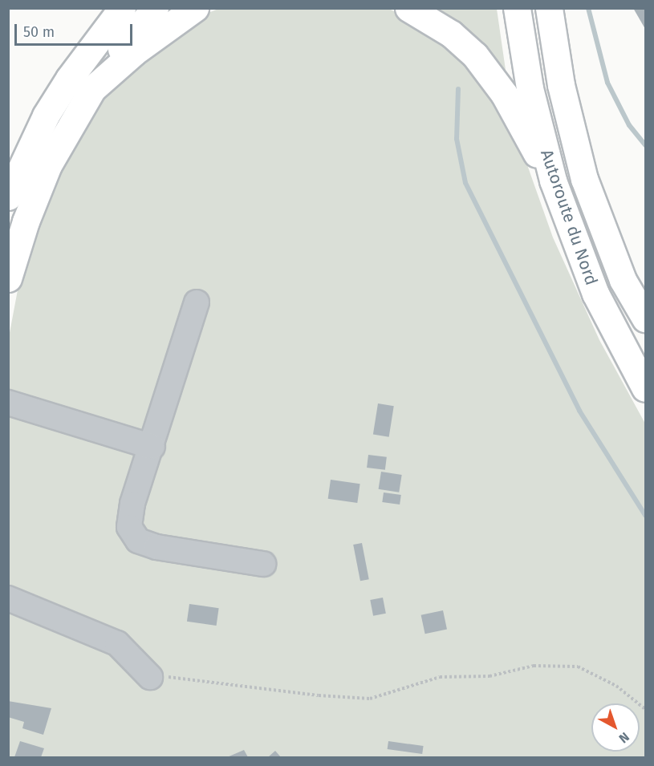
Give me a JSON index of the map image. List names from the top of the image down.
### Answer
{
  "streets": {
    "main road": ["Autoroute du Nord"]
  },
  "scale_bar": "50 m",
  "north": "bottom right"
}
